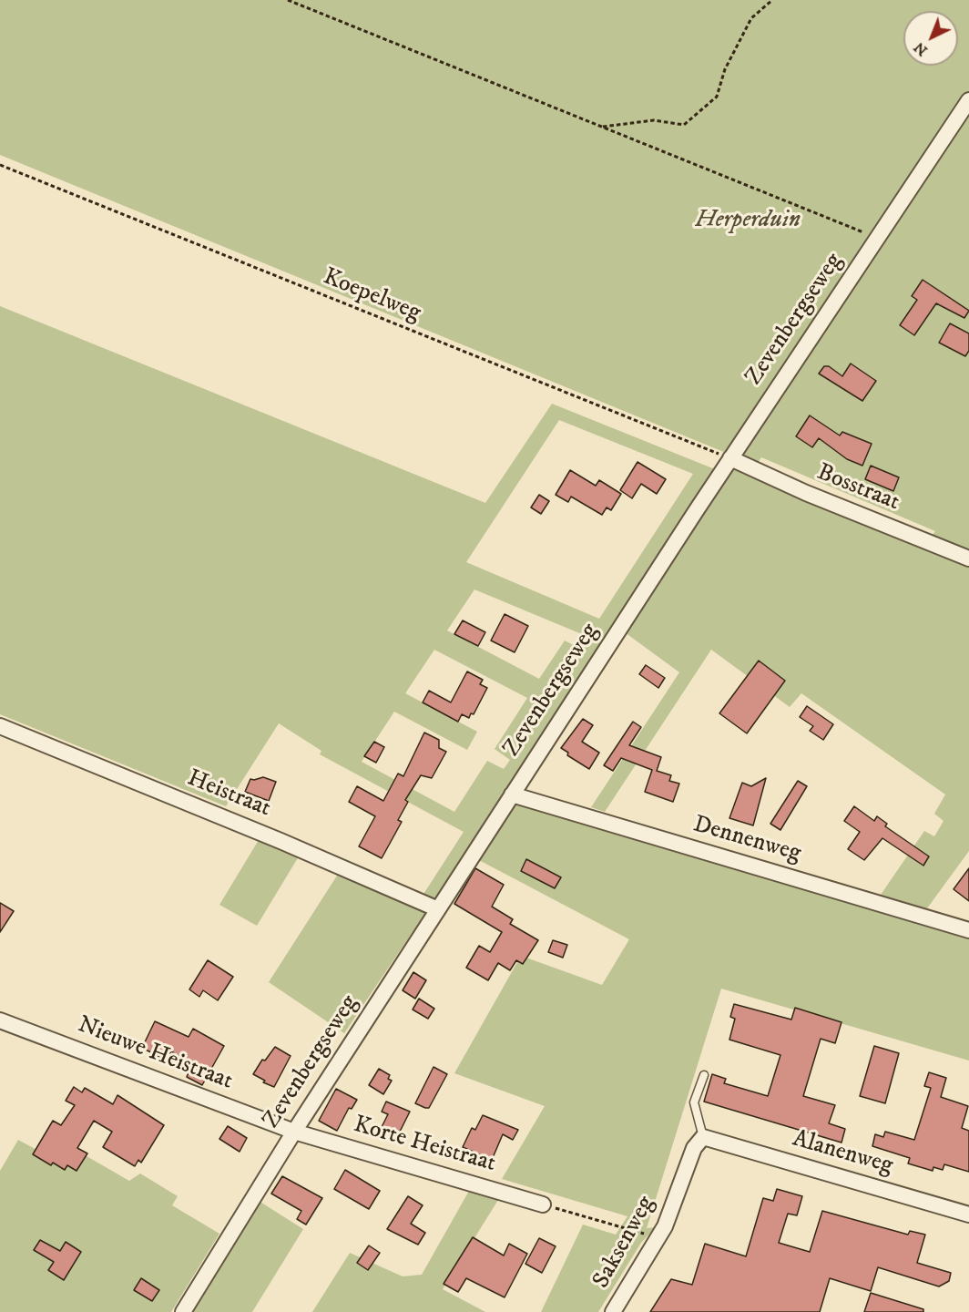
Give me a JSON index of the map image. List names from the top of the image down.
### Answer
{
  "streets": {
    "street": [
      "Zevenbergseweg",
      "Bosstraat",
      "Heistraat",
      "Dennenweg",
      "Nieuwe Heistraat",
      "Korte Heistraat",
      "Alanenweg",
      "Saksenweg"
    ],
    "path": ["Koepelweg"]
  },
  "crossings": [
    ["Koepelweg", "Zevenbergseweg"],
    ["Koepelweg", "Bosstraat"],
    ["Zevenbergseweg", "Bosstraat"],
    ["Zevenbergseweg", "Heistraat"],
    ["Zevenbergseweg", "Dennenweg"],
    ["Zevenbergseweg", "Nieuwe Heistraat"],
    ["Zevenbergseweg", "Korte Heistraat"],
    ["Nieuwe Heistraat", "Korte Heistraat"],
    ["Alanenweg", "Saksenweg"]
  ],
  "parks": ["Herperduin"],
  "north": "bottom left"
}
